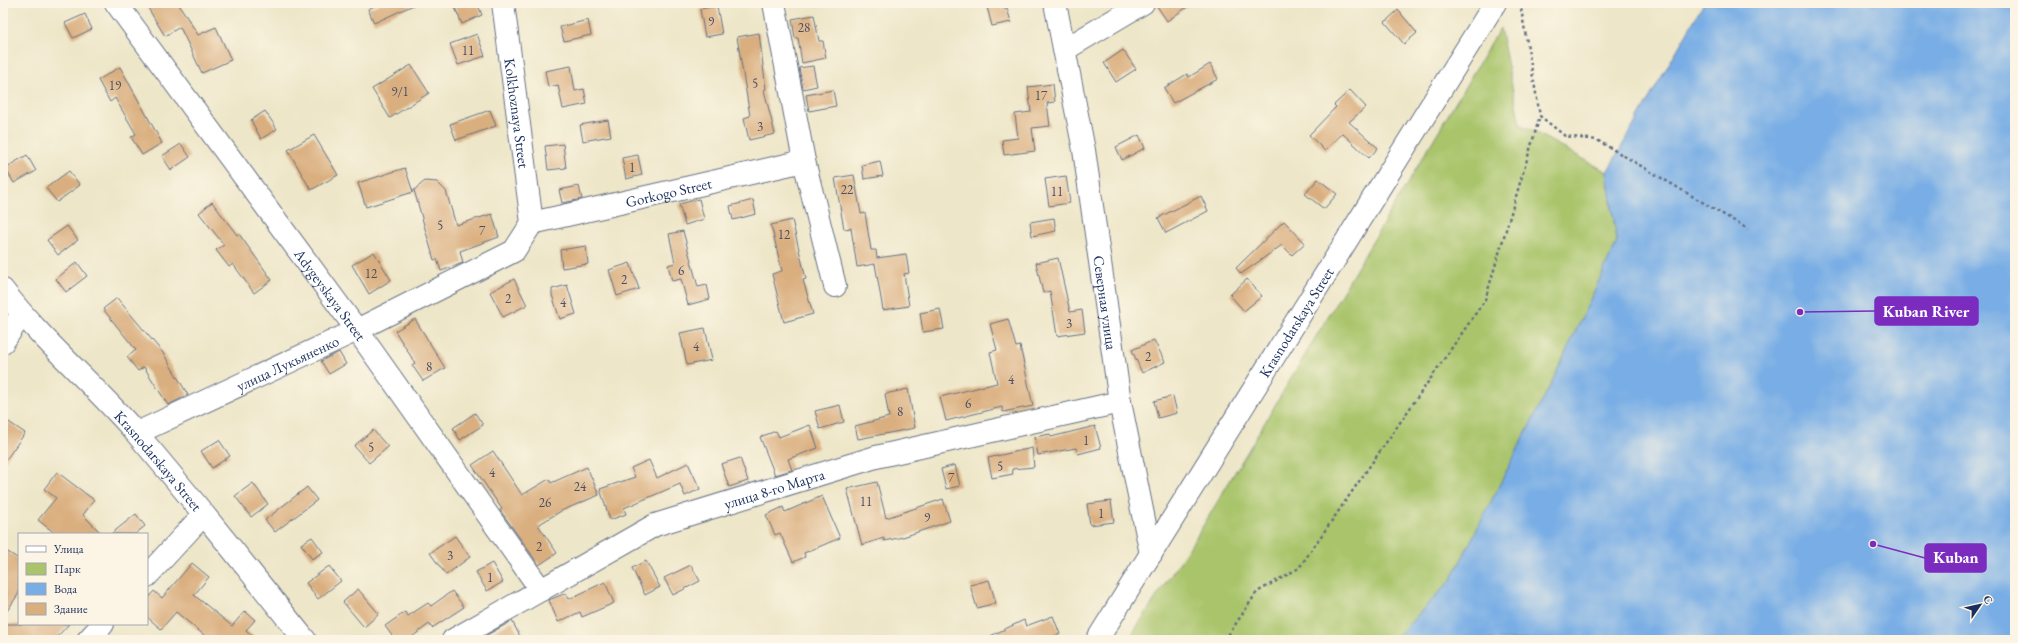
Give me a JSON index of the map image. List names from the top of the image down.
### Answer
{
  "streets": {
    "street": [
      "Kolkhoznaya Street",
      "Gorkogo Street",
      "Adygeyskaya Street",
      "Северная улица",
      "Krasnodarskaya Street",
      "улица Лукьяненко",
      "улица 8-го Марта"
    ]
  },
  "crossings": [
    ["Kolkhoznaya Street", "Gorkogo Street"],
    ["Kolkhoznaya Street", "улица Лукьяненко"],
    ["Gorkogo Street", "улица Лукьяненко"],
    ["Adygeyskaya Street", "улица Лукьяненко"],
    ["Adygeyskaya Street", "улица 8-го Марта"],
    ["Северная улица", "Krasnodarskaya Street"],
    ["Северная улица", "улица 8-го Марта"],
    ["Krasnodarskaya Street", "улица Лукьяненко"]
  ],
  "places": ["Kuban River", "Kuban"],
  "house_numbers": [
    "9",
    "28",
    "11",
    "5",
    "19",
    "9/1",
    "17",
    "3",
    "1",
    "22",
    "11",
    "5",
    "7",
    "12",
    "6",
    "12",
    "2",
    "2",
    "4",
    "3",
    "4",
    "2",
    "8",
    "4",
    "6",
    "8",
    "1",
    "5",
    "5",
    "4",
    "7",
    "24",
    "11",
    "26",
    "1",
    "9",
    "2",
    "3",
    "1"
  ],
  "legend": [
    "Улица",
    "Парк",
    "Вода",
    "Здание"
  ],
  "north": "top right"
}
